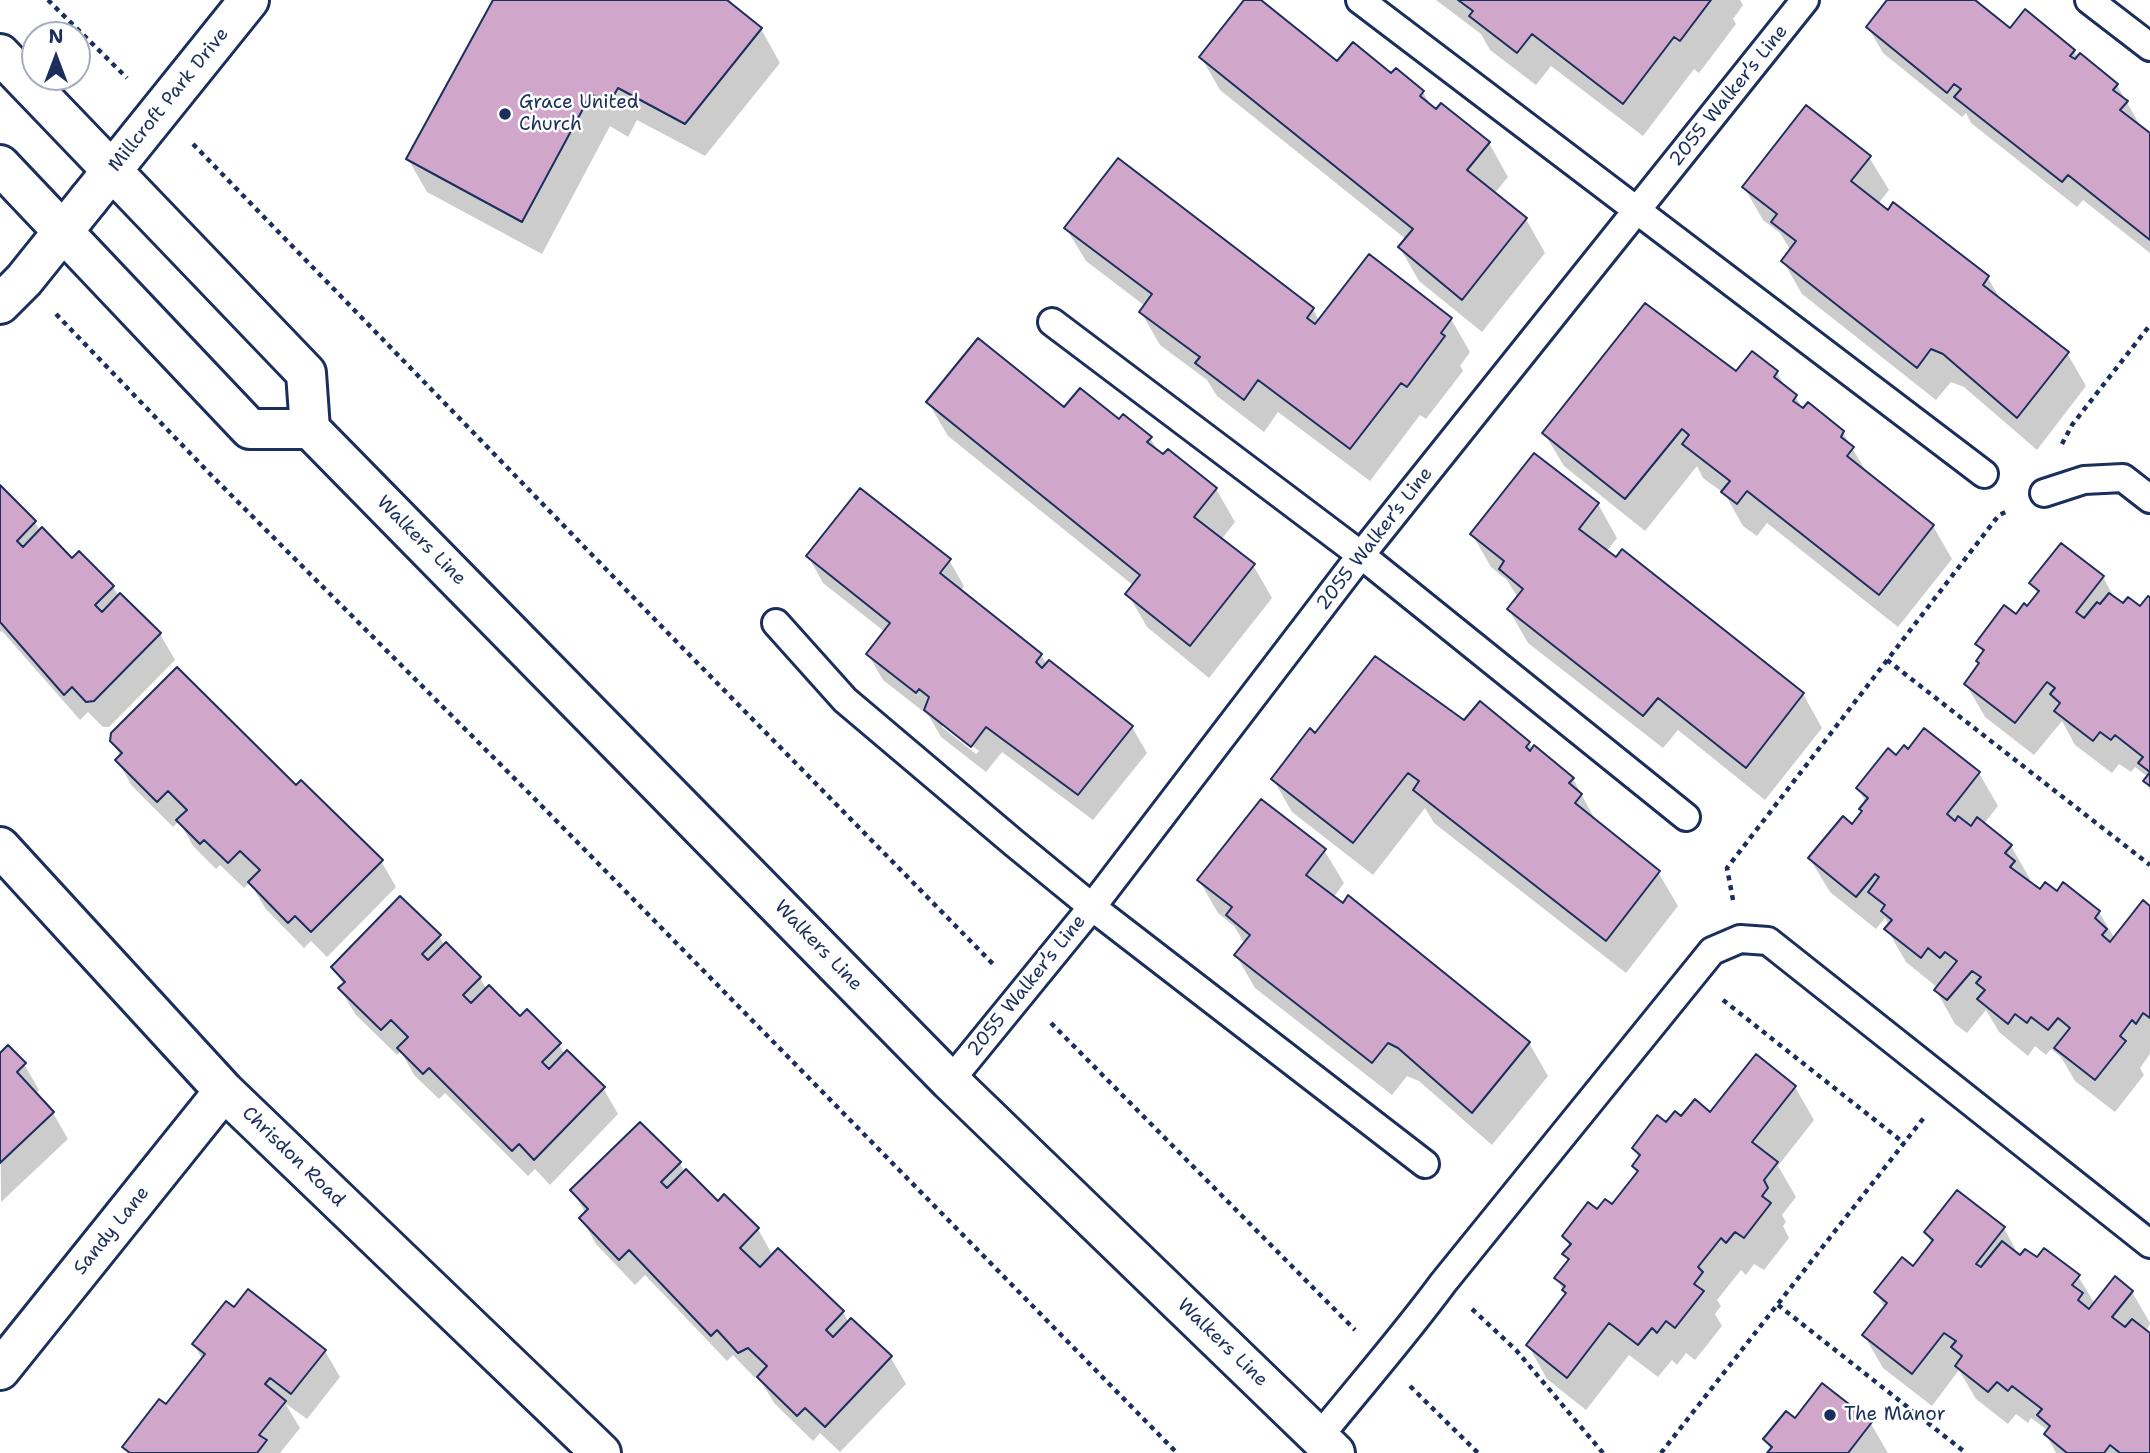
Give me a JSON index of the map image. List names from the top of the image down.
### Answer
{
  "streets": {
    "main road": [
      "Millcroft Park Drive",
      "Walkers Line",
      "Chrisdon Road",
      "Sandy Lane"
    ],
    "lane": ["2055 Walker’s Line"]
  },
  "crossings": [
    ["2055 Walker’s Line", "Walkers Line"],
    ["Chrisdon Road", "Sandy Lane"]
  ],
  "places": ["Grace United Church", "The Manor"],
  "north": "top"
}
